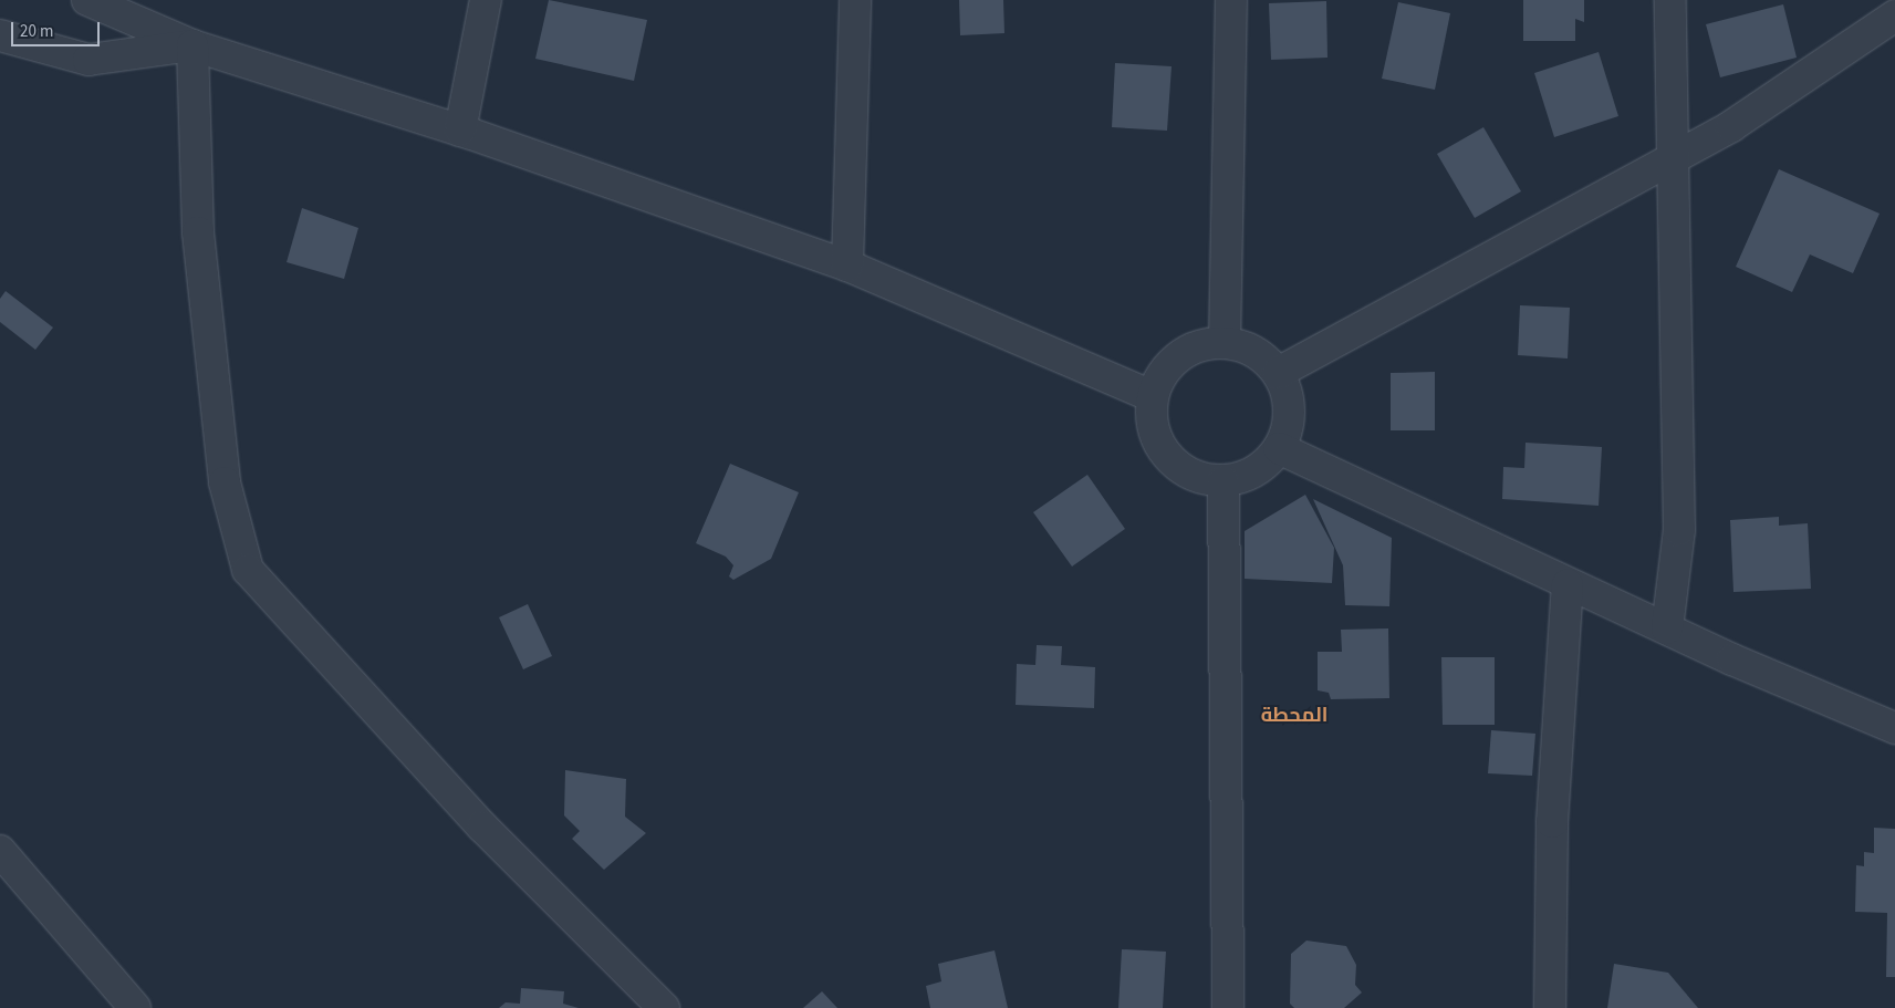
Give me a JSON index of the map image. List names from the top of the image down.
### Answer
{
  "districts": ["المحطة"],
  "scale_bar": "20 m"
}
